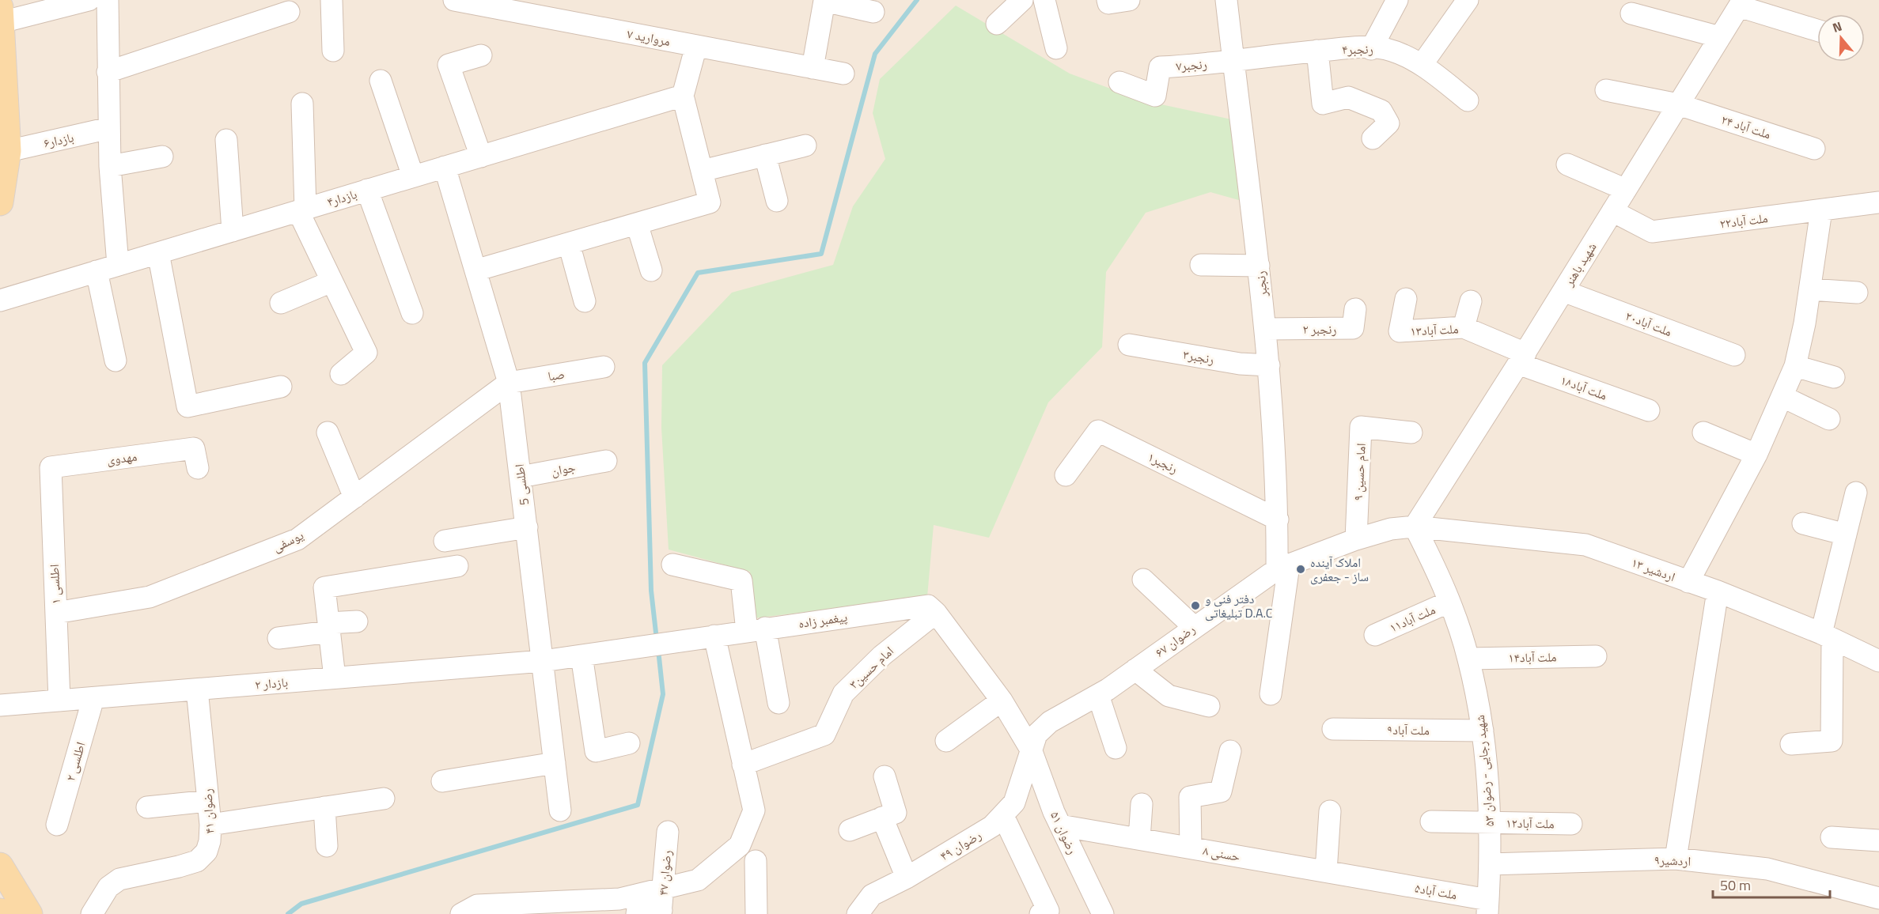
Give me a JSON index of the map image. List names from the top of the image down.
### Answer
{
  "streets": {
    "street": [
      "مروارید ۷",
      "رنجبر۴",
      "رنجبر۷",
      "ملت آباد ۲۴",
      "بازدار۶",
      "بازدار۴",
      "ملت آباد۲۲",
      "شهید باهنر",
      "رنجبر",
      "ملت آباد۲۰",
      "رنجبر ۲",
      "ملت آباد۱۳",
      "رنجبر۳",
      "صبا",
      "ملت آباد۱۸",
      "مهدوی",
      "رنجبر۱",
      "جوان",
      "امام حسین ۹",
      "اطلسی 5",
      "یوسفی",
      "اردشیر ۱۳",
      "اطلسی ۱",
      "ملت آباد۱۱",
      "پیغمبر زاده",
      "رضوان ۶۷",
      "ملت آباد۱۴",
      "امام حسین۳",
      "بازدار ۲",
      "ملت آباد۹",
      "اطلسی ۲",
      "شهید رجایی - رضوان ۵۳",
      "رضوان ۴۱",
      "ملت آباد۱۲",
      "رضوان ۵۱",
      "رضوان ۴۹",
      "حسنی ۸",
      "اردشیر۹",
      "رضوان ۴۷",
      "ملت آباد۵"
    ]
  },
  "crossings": [
    ["رنجبر۴", "رنجبر۷"],
    ["رنجبر۴", "رنجبر"],
    ["رنجبر۷", "رنجبر"],
    ["ملت آباد ۲۴", "شهید باهنر"],
    ["بازدار۴", "اطلسی 5"],
    ["ملت آباد۲۲", "شهید باهنر"],
    ["شهید باهنر", "ملت آباد۲۰"],
    ["شهید باهنر", "ملت آباد۱۳"],
    ["شهید باهنر", "ملت آباد۱۸"],
    ["شهید باهنر", "اردشیر ۱۳"],
    ["شهید باهنر", "رضوان ۶۷"],
    ["شهید باهنر", "شهید رجایی - رضوان ۵۳"],
    ["رنجبر", "رنجبر ۲"],
    ["رنجبر", "رنجبر۳"],
    ["رنجبر", "رنجبر۱"],
    ["رنجبر", "رضوان ۶۷"],
    ["ملت آباد۱۳", "ملت آباد۱۸"],
    ["صبا", "اطلسی 5"],
    ["صبا", "یوسفی"],
    ["مهدوی", "اطلسی ۱"],
    ["جوان", "اطلسی 5"],
    ["امام حسین ۹", "رضوان ۶۷"],
    ["اطلسی 5", "یوسفی"],
    ["اطلسی 5", "پیغمبر زاده"],
    ["اطلسی 5", "بازدار ۲"],
    ["یوسفی", "اطلسی ۱"],
    ["اردشیر ۱۳", "رضوان ۶۷"],
    ["اردشیر ۱۳", "شهید رجایی - رضوان ۵۳"],
    ["اطلسی ۱", "بازدار ۲"],
    ["ملت آباد۱۱", "شهید رجایی - رضوان ۵۳"],
    ["پیغمبر زاده", "امام حسین۳"],
    ["پیغمبر زاده", "بازدار ۲"],
    ["رضوان ۶۷", "شهید رجایی - رضوان ۵۳"],
    ["رضوان ۶۷", "رضوان ۵۱"],
    ["رضوان ۶۷", "رضوان ۴۹"],
    ["ملت آباد۱۴", "شهید رجایی - رضوان ۵۳"],
    ["بازدار ۲", "اطلسی ۲"],
    ["بازدار ۲", "رضوان ۴۱"],
    ["ملت آباد۹", "شهید رجایی - رضوان ۵۳"],
    ["شهید رجایی - رضوان ۵۳", "ملت آباد۱۲"],
    ["شهید رجایی - رضوان ۵۳", "اردشیر۹"],
    ["شهید رجایی - رضوان ۵۳", "ملت آباد۵"],
    ["رضوان ۵۱", "رضوان ۴۹"],
    ["رضوان ۵۱", "حسنی ۸"],
    ["حسنی ۸", "ملت آباد۵"]
  ],
  "places": ["املاک آینده ساز - جعفری", "دفتر فنی و تبلیغاتی D.A.C"],
  "scale_bar": "50 m",
  "north": "top"
}
